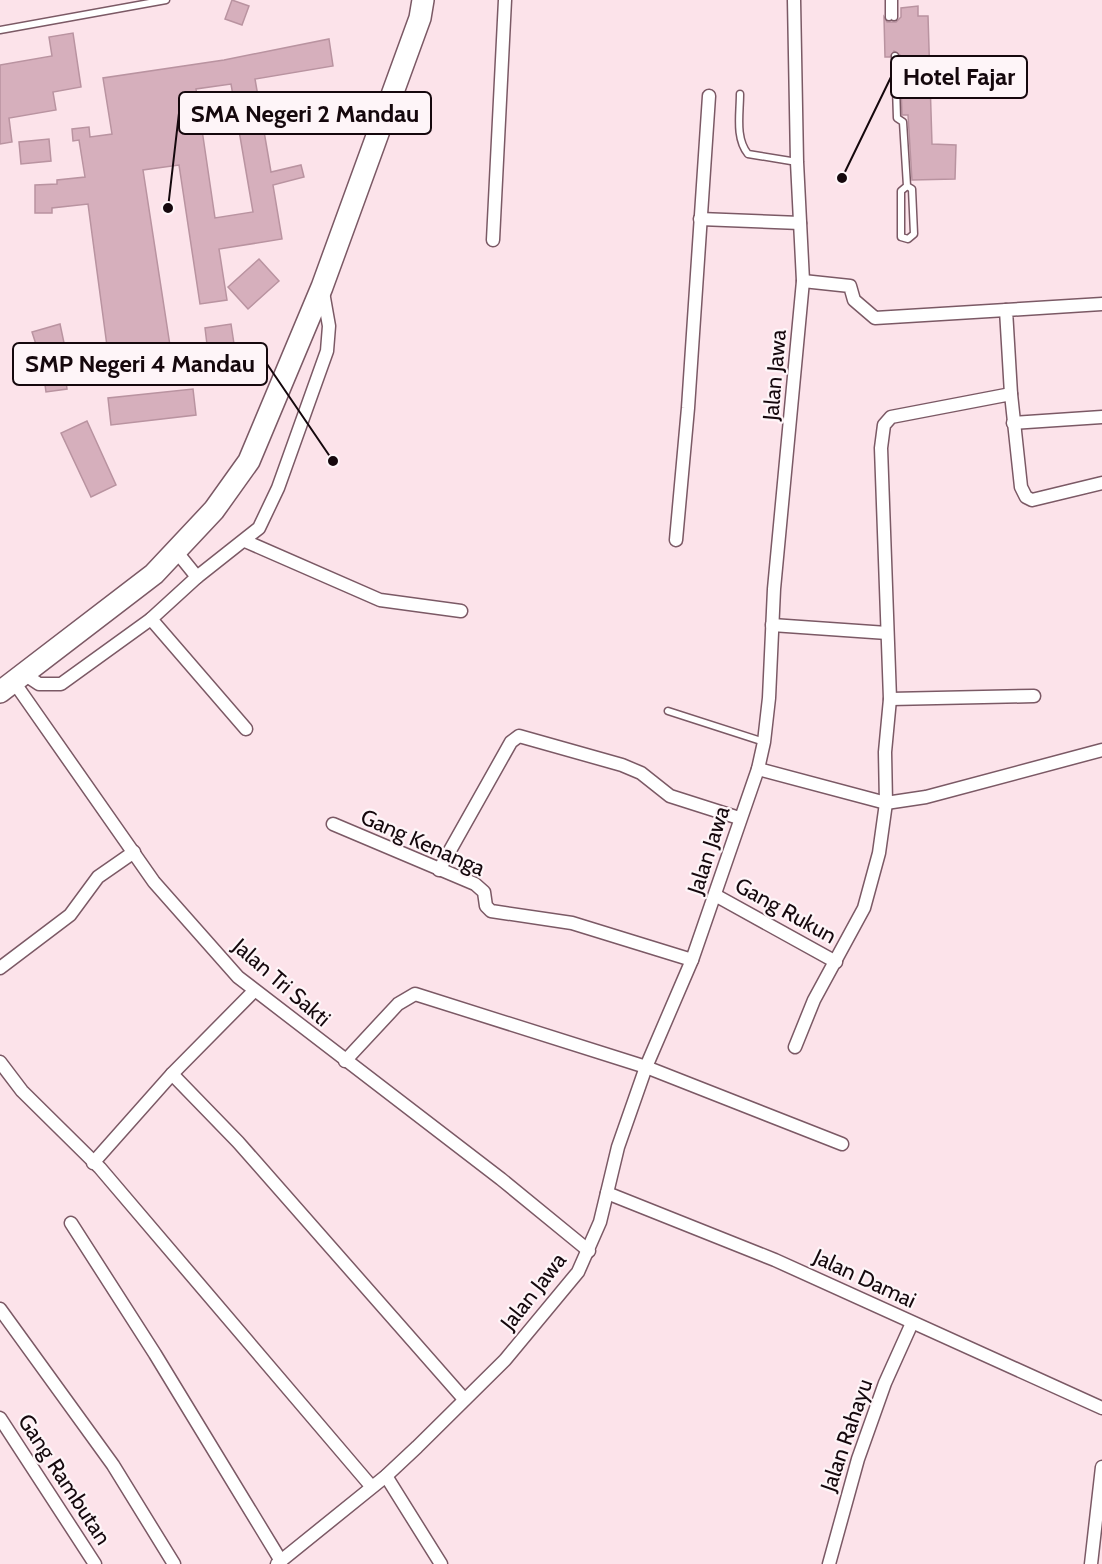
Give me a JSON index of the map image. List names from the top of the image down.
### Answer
{
  "streets": {
    "street": [
      "Jalan Jawa",
      "Gang Kenanga",
      "Gang Rukun",
      "Jalan Tri Sakti",
      "Jalan Damai",
      "Jalan Rahayu",
      "Gang Rambutan"
    ]
  },
  "crossings": [
    ["Jalan Jawa", "Gang Kenanga"],
    ["Jalan Jawa", "Gang Rukun"],
    ["Jalan Jawa", "Jalan Tri Sakti"],
    ["Jalan Jawa", "Jalan Damai"],
    ["Jalan Damai", "Jalan Rahayu"]
  ],
  "places": ["Hotel Fajar", "SMA Negeri 2 Mandau", "SMP Negeri 4 Mandau"]
}
